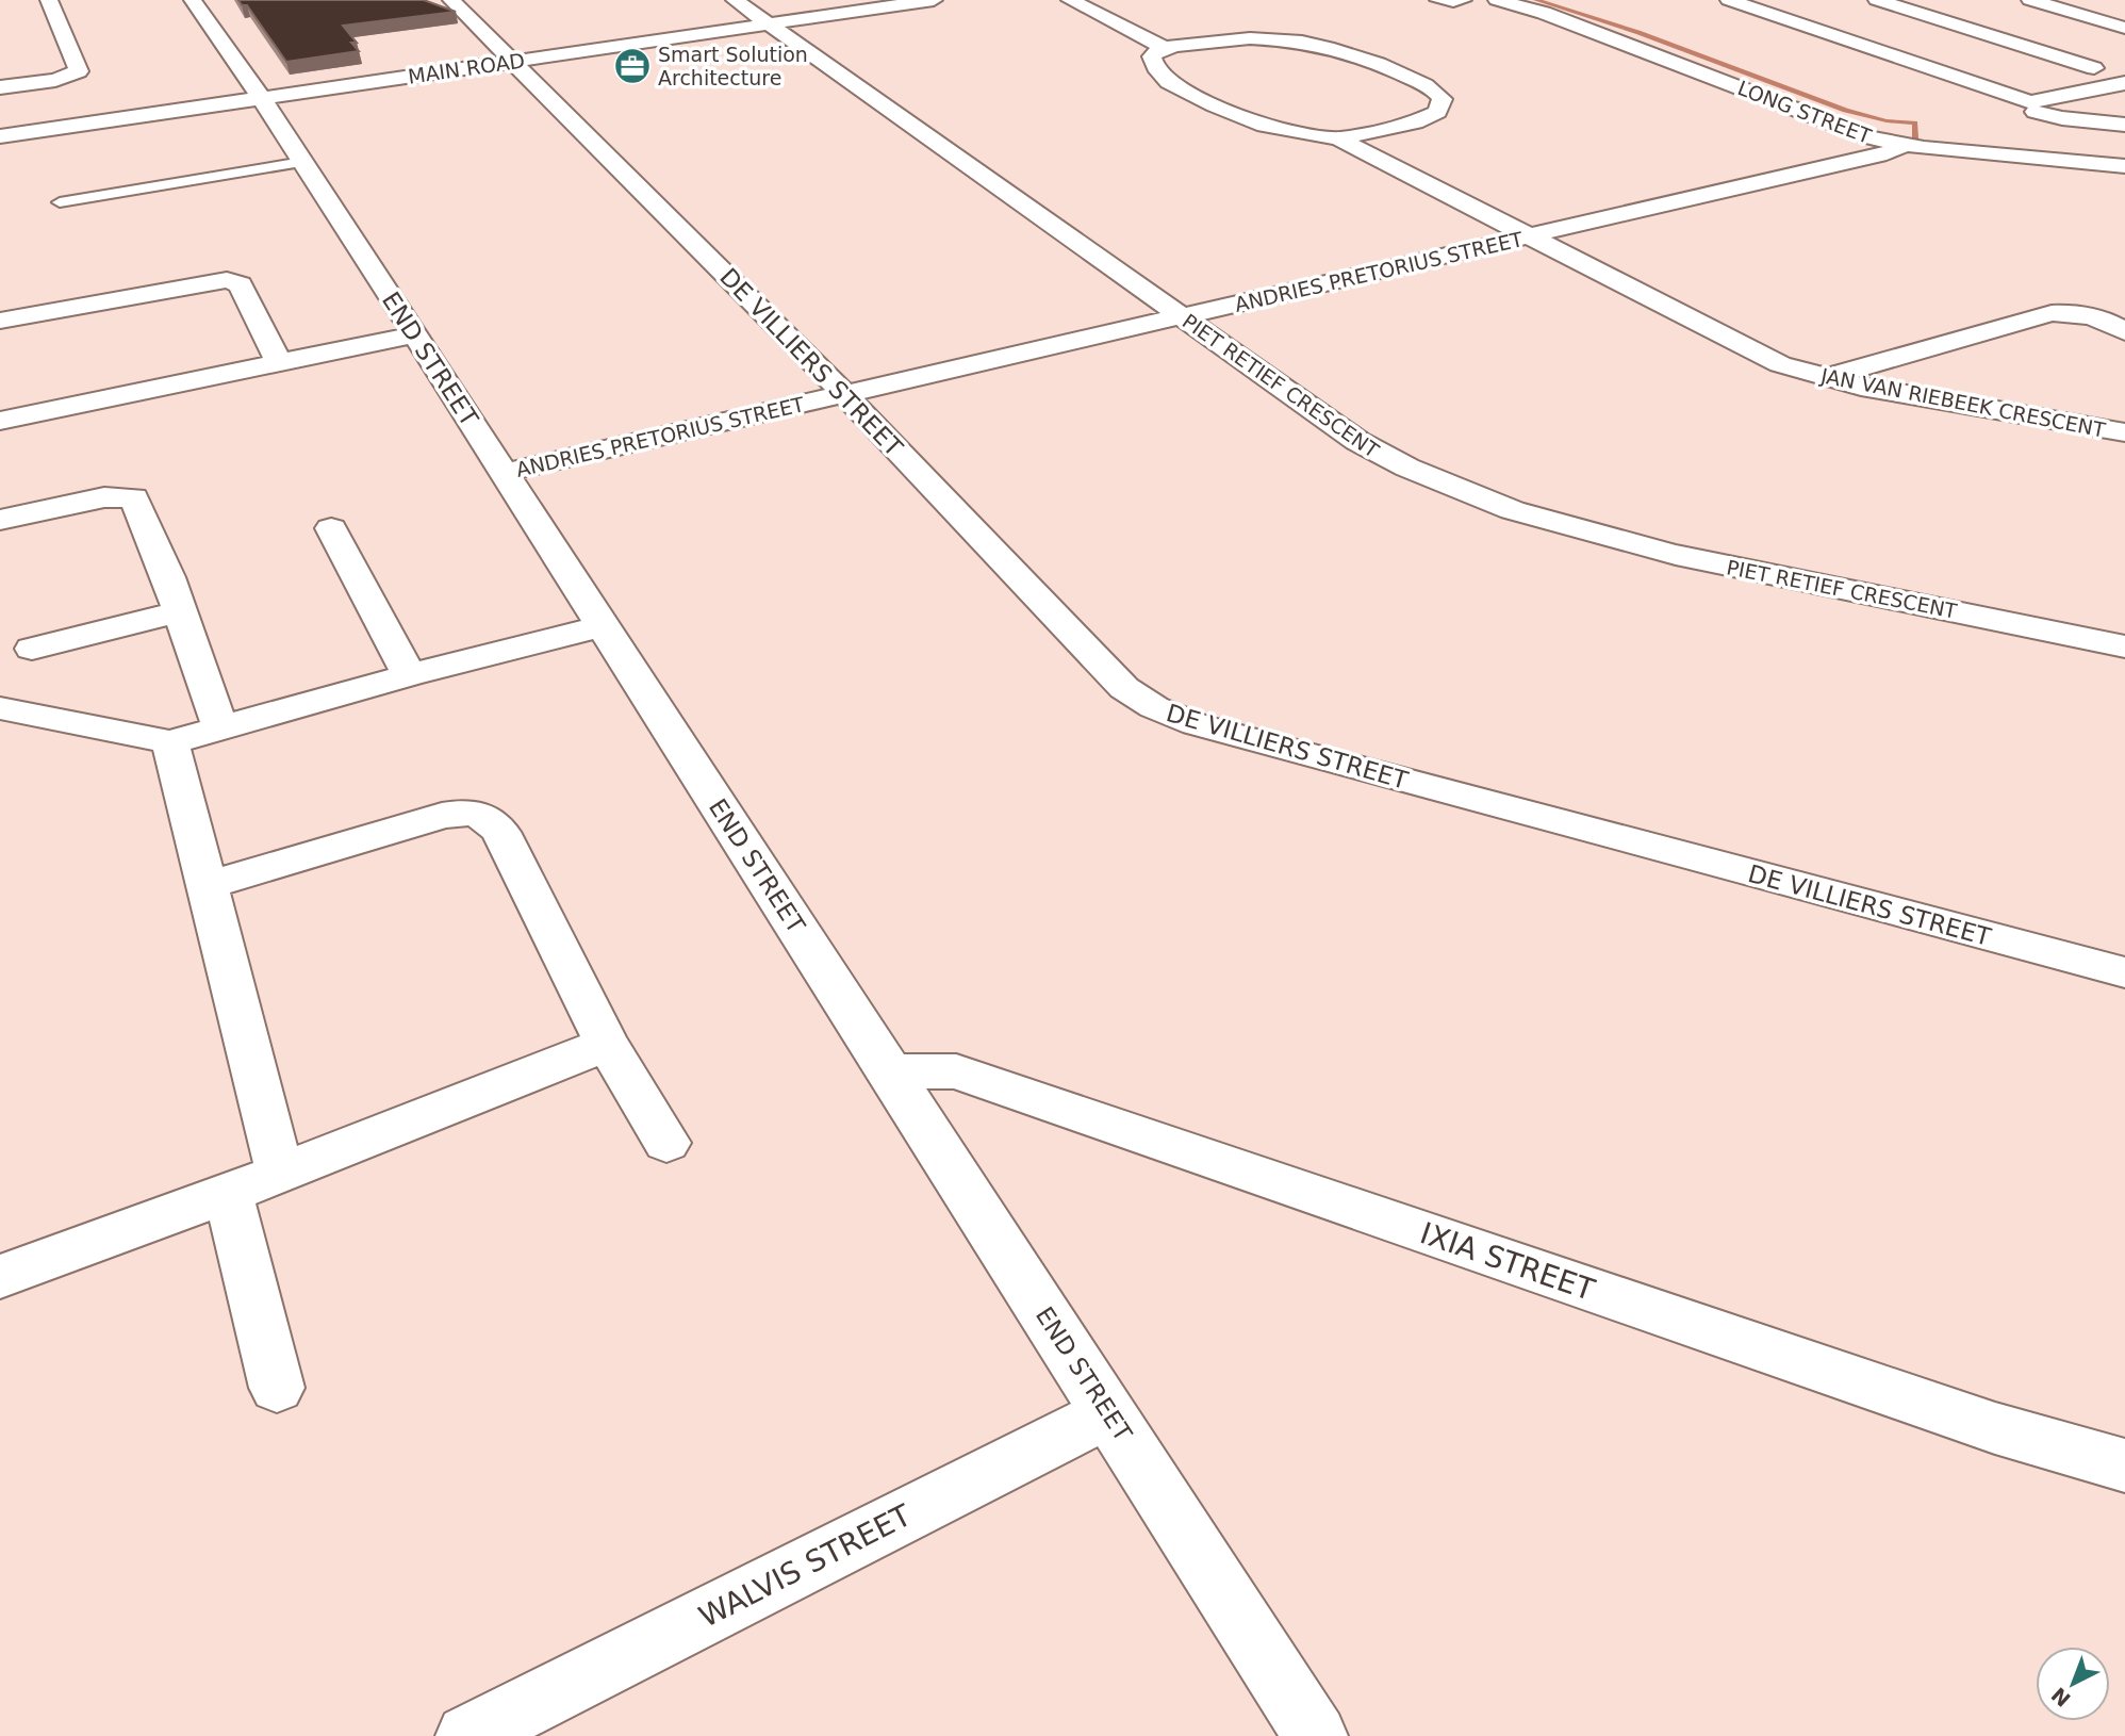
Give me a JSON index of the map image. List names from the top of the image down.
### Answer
{
  "streets": {
    "street": [
      "MAIN ROAD",
      "LONG STREET",
      "ANDRIES PRETORIUS STREET",
      "END STREET",
      "DE VILLIERS STREET",
      "PIET RETIEF CRESCENT",
      "JAN VAN RIEBEEK CRESCENT",
      "IXIA STREET",
      "WALVIS STREET"
    ]
  },
  "crossings": [
    ["MAIN ROAD", "END STREET"],
    ["MAIN ROAD", "DE VILLIERS STREET"],
    ["MAIN ROAD", "PIET RETIEF CRESCENT"],
    ["LONG STREET", "ANDRIES PRETORIUS STREET"],
    ["ANDRIES PRETORIUS STREET", "END STREET"],
    ["ANDRIES PRETORIUS STREET", "DE VILLIERS STREET"],
    ["ANDRIES PRETORIUS STREET", "PIET RETIEF CRESCENT"],
    ["ANDRIES PRETORIUS STREET", "JAN VAN RIEBEEK CRESCENT"],
    ["END STREET", "IXIA STREET"],
    ["END STREET", "WALVIS STREET"]
  ],
  "places": {
    "office": ["Smart Solution Architecture"]
  },
  "north": "bottom left"
}
